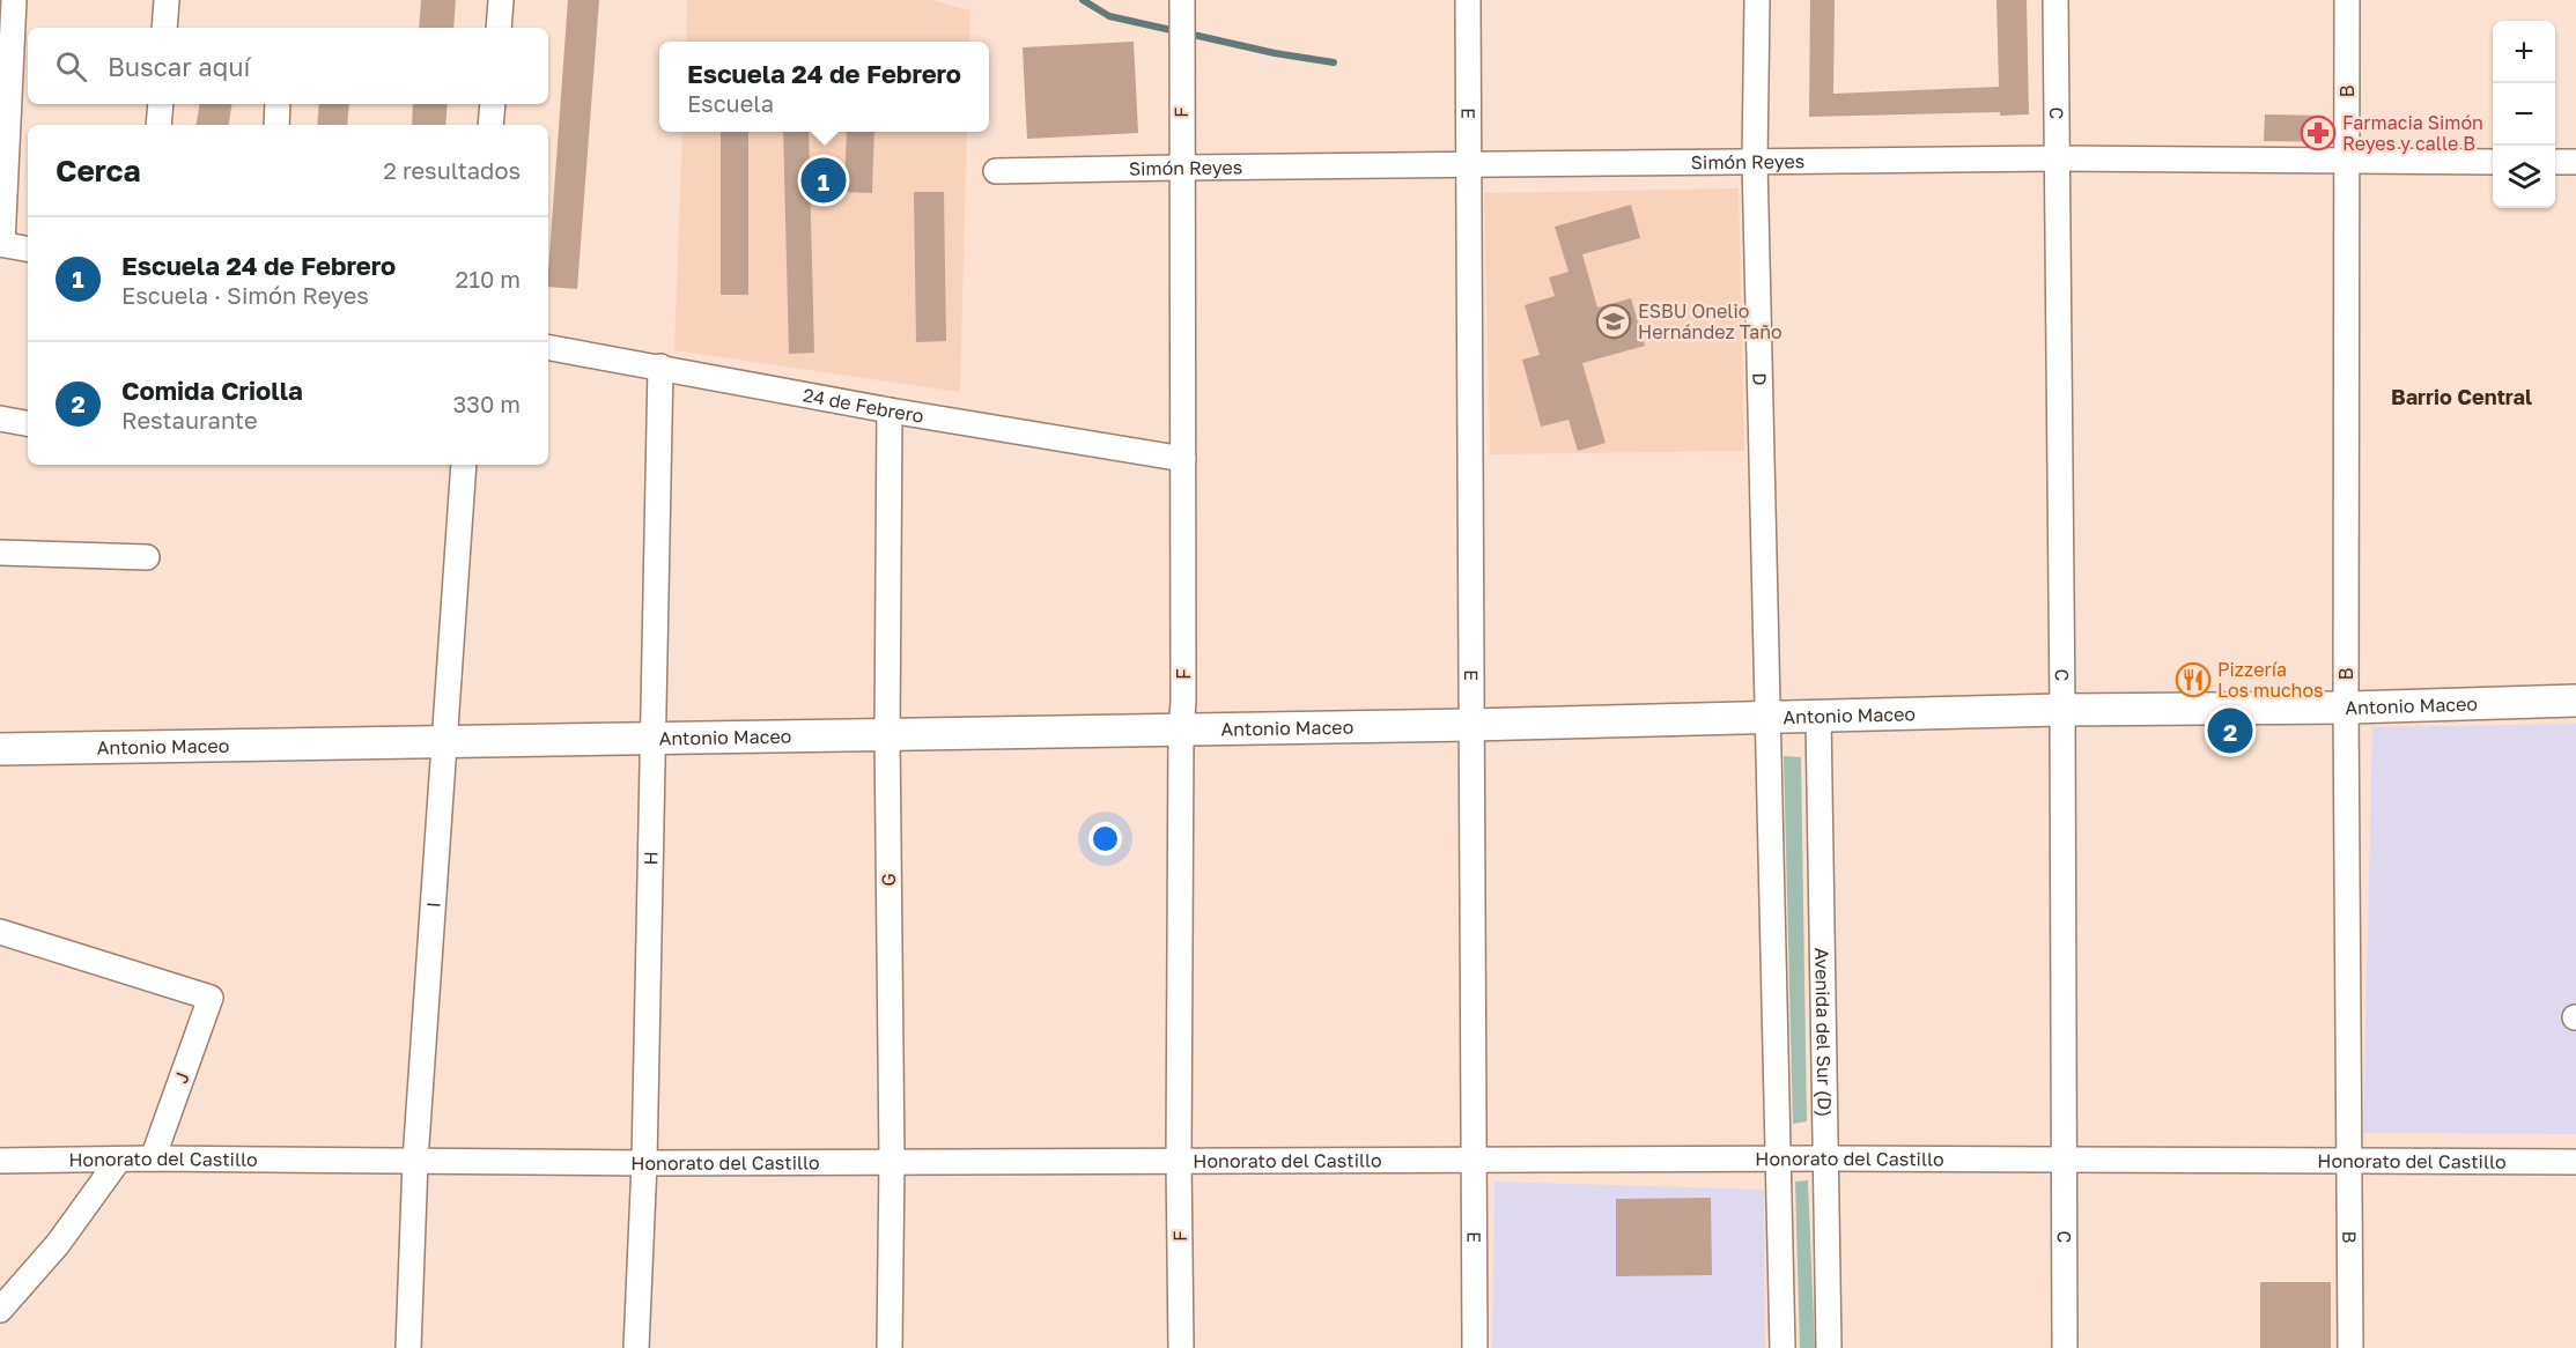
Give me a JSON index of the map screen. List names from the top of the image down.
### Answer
{
  "streets": {
    "main road": ["Antonio Maceo"],
    "street": [
      "B",
      "F",
      "E",
      "C",
      "Simón Reyes",
      "D",
      "24 de Febrero",
      "H",
      "G",
      "I",
      "Avenida del Sur (D)",
      "J",
      "Honorato del Castillo"
    ]
  },
  "crossings": [
    ["B", "Simón Reyes"],
    ["B", "Antonio Maceo"],
    ["B", "Honorato del Castillo"],
    ["F", "Simón Reyes"],
    ["F", "24 de Febrero"],
    ["F", "Antonio Maceo"],
    ["F", "Honorato del Castillo"],
    ["E", "Simón Reyes"],
    ["E", "Antonio Maceo"],
    ["E", "Honorato del Castillo"],
    ["C", "Simón Reyes"],
    ["C", "Antonio Maceo"],
    ["C", "Honorato del Castillo"],
    ["Simón Reyes", "D"],
    ["D", "Antonio Maceo"],
    ["24 de Febrero", "H"],
    ["24 de Febrero", "G"],
    ["Antonio Maceo", "H"],
    ["Antonio Maceo", "G"],
    ["Antonio Maceo", "I"],
    ["Antonio Maceo", "Avenida del Sur (D)"],
    ["H", "Honorato del Castillo"],
    ["G", "Honorato del Castillo"],
    ["I", "Honorato del Castillo"],
    ["Avenida del Sur (D)", "Honorato del Castillo"],
    ["J", "Honorato del Castillo"]
  ],
  "districts": ["Barrio Central"],
  "places": {
    "pharmacy": ["Farmacia Simón Reyes y calle B"],
    "school or university": ["ESBU Onelio Hernández Taño"],
    "restaurant": ["Pizzería Los muchos"]
  },
  "page": {
    "map_buttons": ["+", "−"],
    "search": "Buscar aquí",
    "popup": ["Escuela 24 de Febrero", "Escuela"],
    "heading": ["Cerca", "2 resultados"],
    "pins": ["1", "2"],
    "list": [
      {
        "mark": "1",
        "name": "Escuela 24 de Febrero",
        "note": "Escuela · Simón Reyes",
        "value": "210 m"
      },
      {
        "mark": "2",
        "name": "Comida Criolla",
        "note": "Restaurante",
        "value": "330 m"
      }
    ]
  }
}
